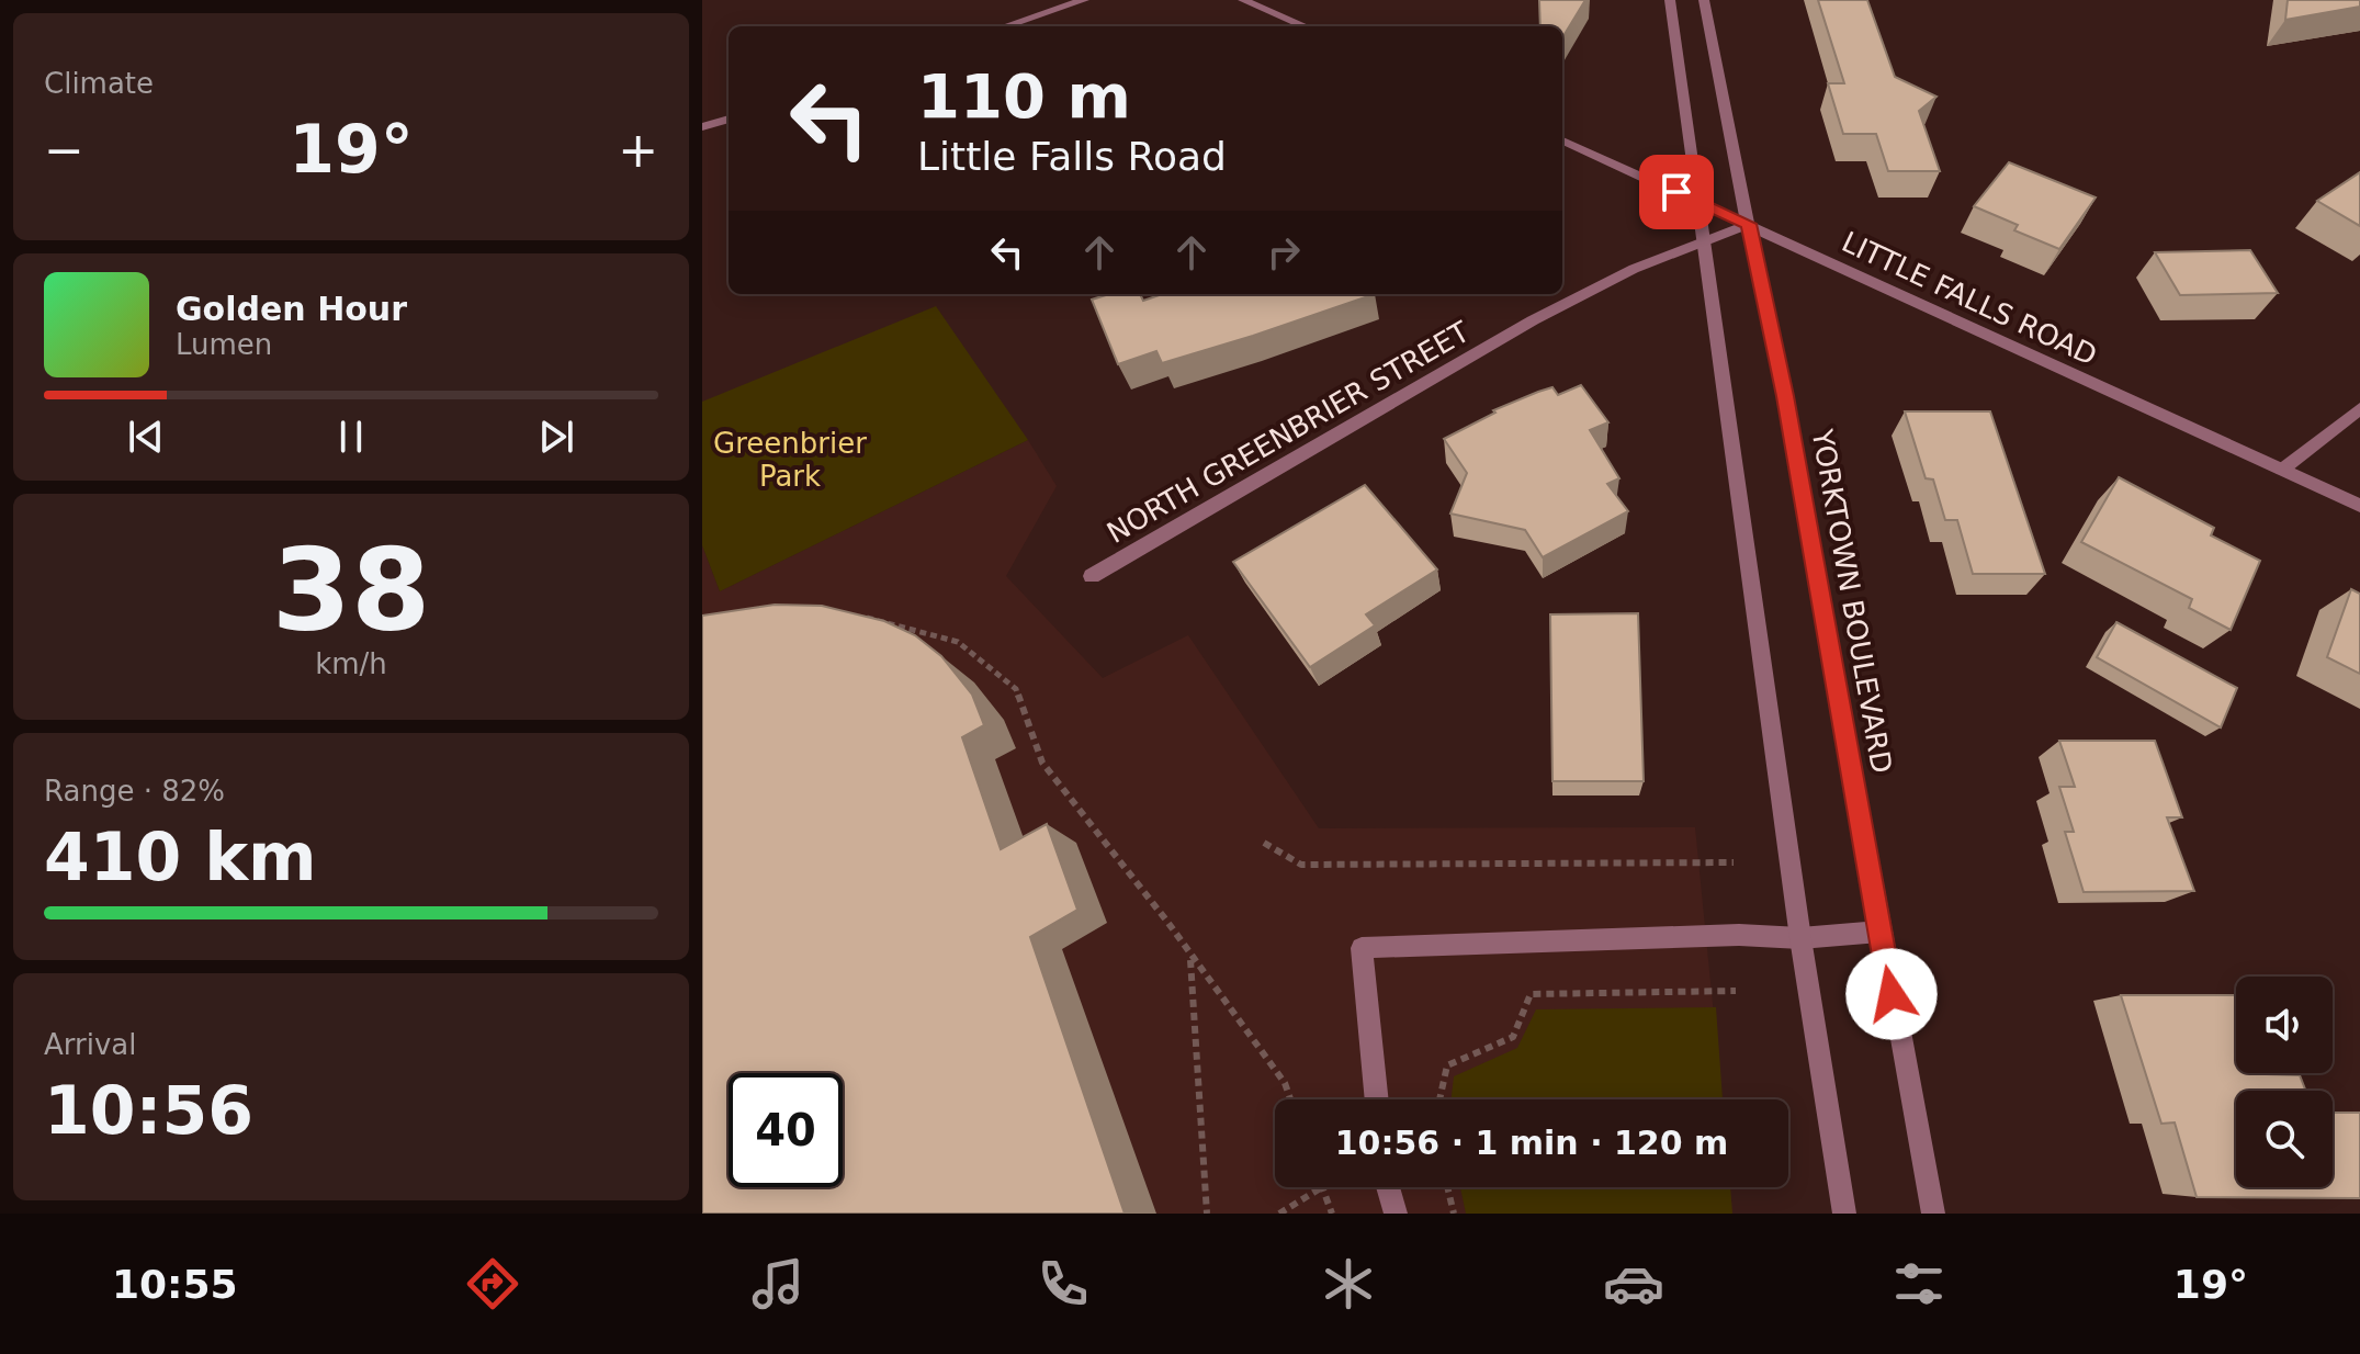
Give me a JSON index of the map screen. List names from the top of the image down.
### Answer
{
  "streets": {
    "street": ["LITTLE FALLS ROAD", "NORTH GREENBRIER STREET", "YORKTOWN BOULEVARD"]
  },
  "crossings": [
    ["LITTLE FALLS ROAD", "NORTH GREENBRIER STREET"],
    ["LITTLE FALLS ROAD", "YORKTOWN BOULEVARD"],
    ["NORTH GREENBRIER STREET", "YORKTOWN BOULEVARD"]
  ],
  "parks": ["Greenbrier Park"],
  "page": {
    "tile": [
      "Climate",
      ["38", "km/h"],
      ["Range · 82%", "410 km"],
      ["Arrival", "10:56"]
    ],
    "turn": ["110 m", "Little Falls Road"],
    "heat": ["−", "19°", "+"],
    "song": ["Golden Hour", "Lumen"],
    "limit": "40",
    "trip": "10:56 · 1 min · 120 m",
    "tabs": ["10:55", "19°"]
  }
}
